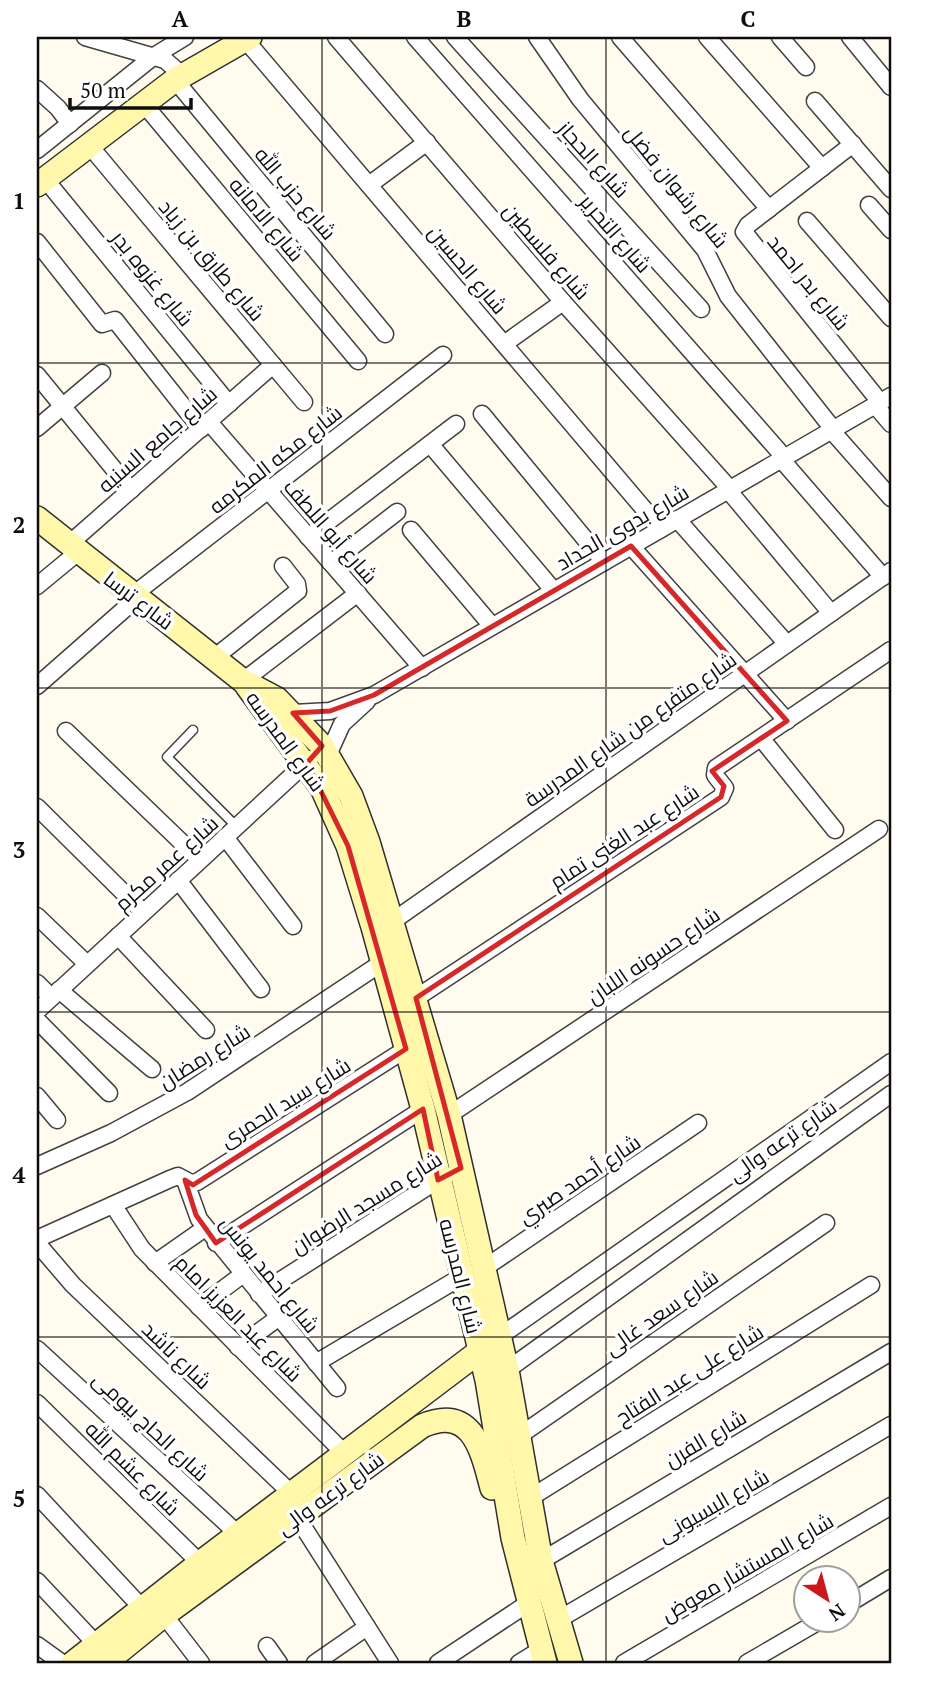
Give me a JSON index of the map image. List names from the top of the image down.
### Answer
{
  "streets": {
    "main road": ["شارع ترسا", "شارع المدرسه", "شارع ترعه والى"],
    "street": [
      "شارع الحجاز",
      "شارع رشوان فضل",
      "شارع حزب الله",
      "شارع الامانه",
      "شارع التحرير",
      "شارع فلسطين",
      "شارع طارق بن زياد",
      "شارع الحسين",
      "شارع غزوه بدر",
      "شارع بدر احمد",
      "شارع جامع السنيه",
      "شارع مكه المكرمه",
      "شارع بدوى الحداد",
      "شارع أبو اللطف",
      "شارع متفرع من شارع المدرسة",
      "شارع عبد الغنى تمام",
      "شارع عمر مكرم",
      "شارع حسونه اللبان",
      "شارع رمضان",
      "شارع سيد الحمرى",
      "شارع أحمد صبري",
      "شارع مسجد الرضوان",
      "شارع احمد يونس",
      "شارع سعد غالى",
      "شارع عبد العزيز امام",
      "شارع ناشد",
      "شارع على عبد الفتاح",
      "شارع الحاج بيومى",
      "شارع الفرن",
      "شارع عشم الله",
      "شارع البسيونى",
      "شارع المستشار معوض"
    ]
  },
  "crossings": [
    ["شارع رشوان فضل", "شارع بدوى الحداد"],
    ["شارع التحرير", "شارع بدوى الحداد"],
    ["شارع التحرير", "شارع متفرع من شارع المدرسة"],
    ["شارع فلسطين", "شارع بدوى الحداد"],
    ["شارع فلسطين", "شارع متفرع من شارع المدرسة"],
    ["شارع طارق بن زياد", "شارع جامع السنيه"],
    ["شارع الحسين", "شارع بدوى الحداد"],
    ["شارع غزوه بدر", "شارع جامع السنيه"],
    ["شارع بدر احمد", "شارع بدوى الحداد"],
    ["شارع جامع السنيه", "شارع أبو اللطف"],
    ["شارع جامع السنيه", "شارع ترسا"],
    ["شارع مكه المكرمه", "شارع أبو اللطف"],
    ["شارع مكه المكرمه", "شارع ترسا"],
    ["شارع بدوى الحداد", "شارع أبو اللطف"],
    ["شارع بدوى الحداد", "شارع المدرسه"],
    ["شارع بدوى الحداد", "شارع عمر مكرم"],
    ["شارع ترسا", "شارع المدرسه"],
    ["شارع متفرع من شارع المدرسة", "شارع المدرسه"],
    ["شارع المدرسه", "شارع عبد الغنى تمام"],
    ["شارع المدرسه", "شارع عمر مكرم"],
    ["شارع المدرسه", "شارع حسونه اللبان"],
    ["شارع المدرسه", "شارع رمضان"],
    ["شارع المدرسه", "شارع سيد الحمرى"],
    ["شارع المدرسه", "شارع ترعه والى"],
    ["شارع المدرسه", "شارع أحمد صبري"],
    ["شارع المدرسه", "شارع مسجد الرضوان"],
    ["شارع المدرسه", "شارع سعد غالى"],
    ["شارع المدرسه", "شارع على عبد الفتاح"],
    ["شارع المدرسه", "شارع الفرن"],
    ["شارع المدرسه", "شارع البسيونى"],
    ["شارع سيد الحمرى", "شارع احمد يونس"],
    ["شارع سيد الحمرى", "شارع عبد العزيز امام"],
    ["شارع ترعه والى", "شارع عبد العزيز امام"],
    ["شارع ترعه والى", "شارع ناشد"],
    ["شارع ترعه والى", "شارع الحاج بيومى"],
    ["شارع ترعه والى", "شارع عشم الله"],
    ["شارع مسجد الرضوان", "شارع احمد يونس"]
  ],
  "scale_bar": "50 m",
  "north": "bottom right",
  "grid": {
    "columns": ["A", "B", "C"],
    "rows": [
      "1",
      "2",
      "3",
      "4",
      "5"
    ]
  }
}
